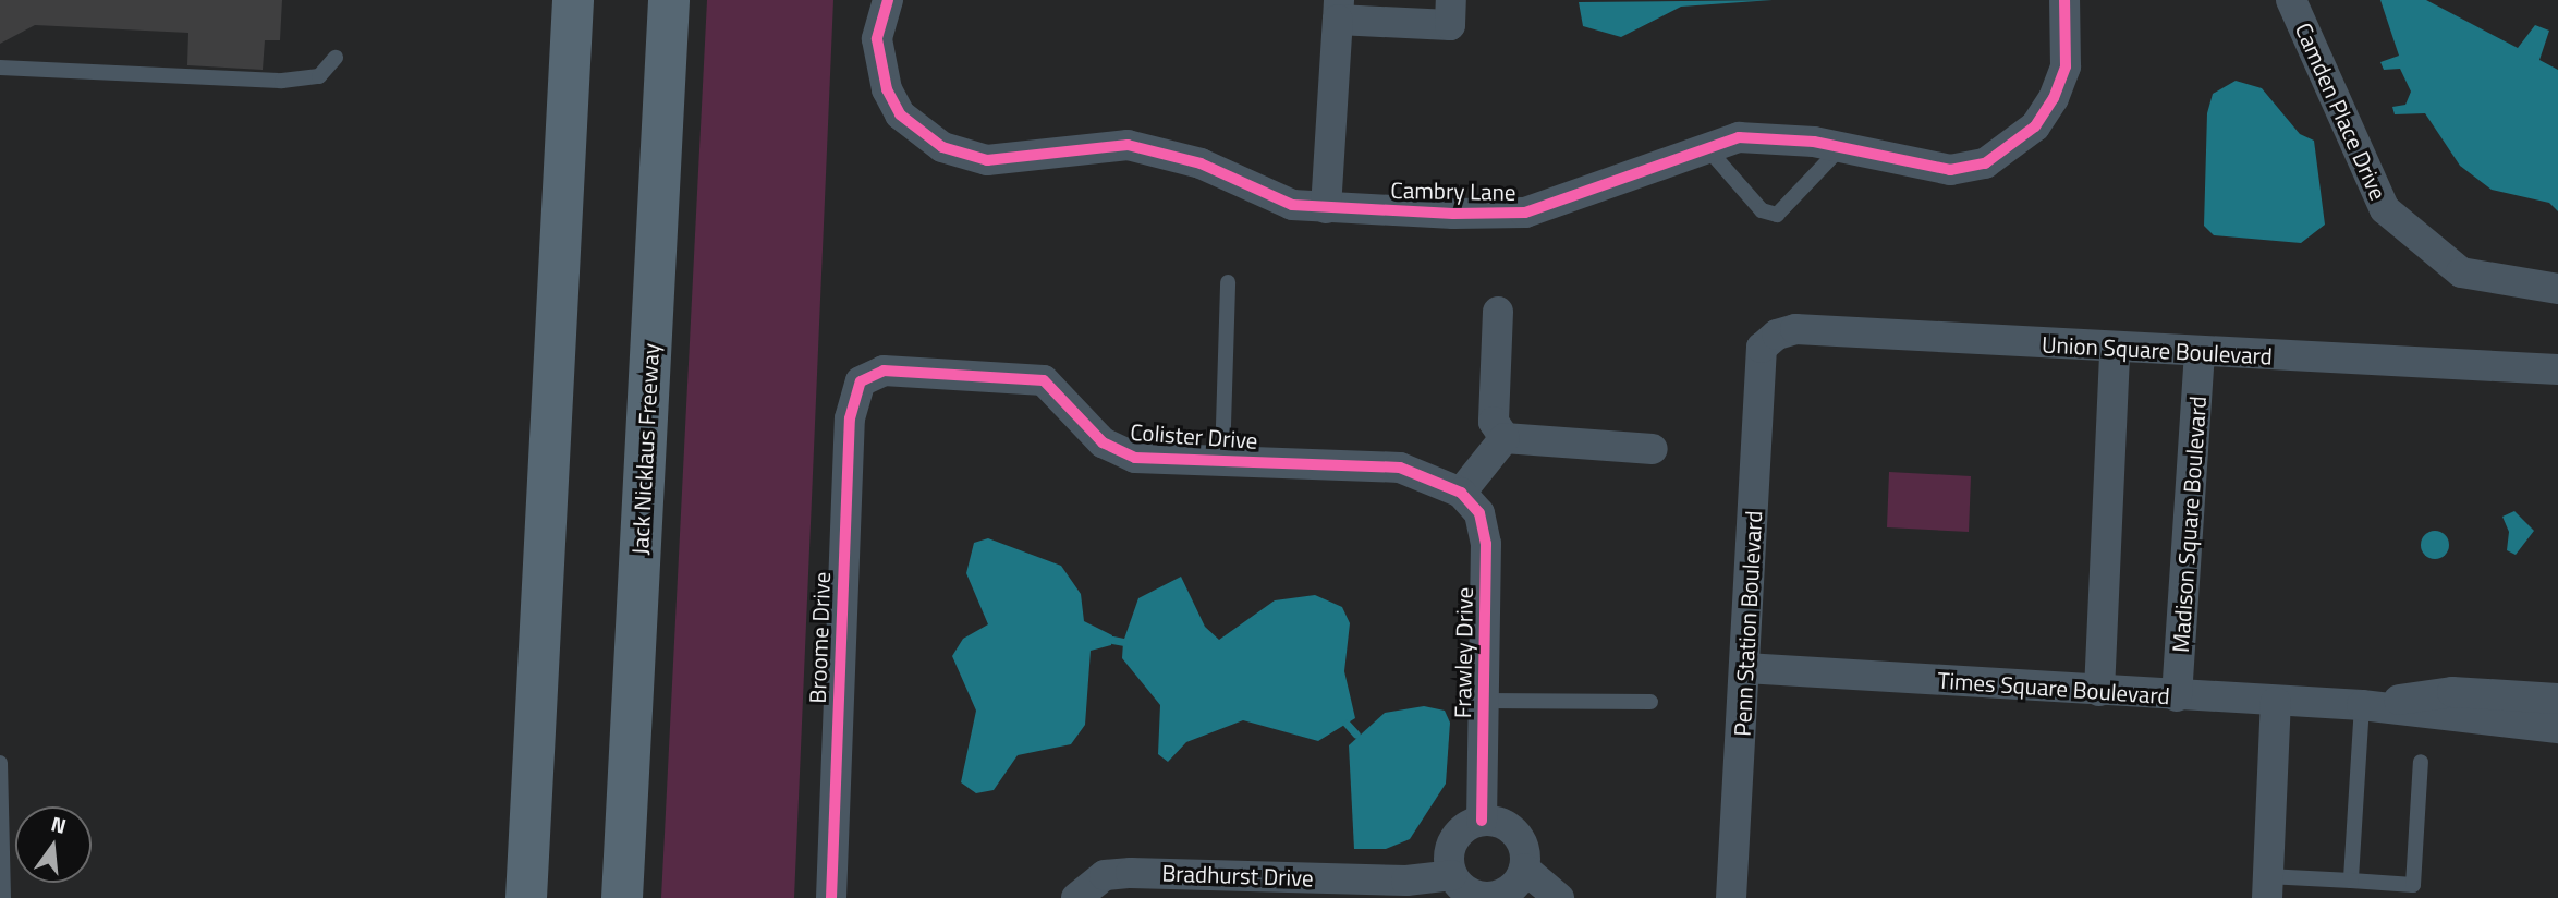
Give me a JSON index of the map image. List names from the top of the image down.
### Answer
{
  "streets": {
    "highway": ["Jack Nicklaus Freeway"],
    "street": [
      "Camden Place Drive",
      "Cambry Lane",
      "Union Square Boulevard",
      "Colister Drive",
      "Madison Square Boulevard",
      "Penn Station Boulevard",
      "Broome Drive",
      "Frawley Drive",
      "Times Square Boulevard",
      "Bradhurst Drive"
    ]
  },
  "crossings": [
    ["Union Square Boulevard", "Madison Square Boulevard"],
    ["Union Square Boulevard", "Penn Station Boulevard"],
    ["Colister Drive", "Broome Drive"],
    ["Colister Drive", "Frawley Drive"],
    ["Madison Square Boulevard", "Times Square Boulevard"],
    ["Penn Station Boulevard", "Times Square Boulevard"],
    ["Frawley Drive", "Bradhurst Drive"]
  ],
  "north": "top"
}
